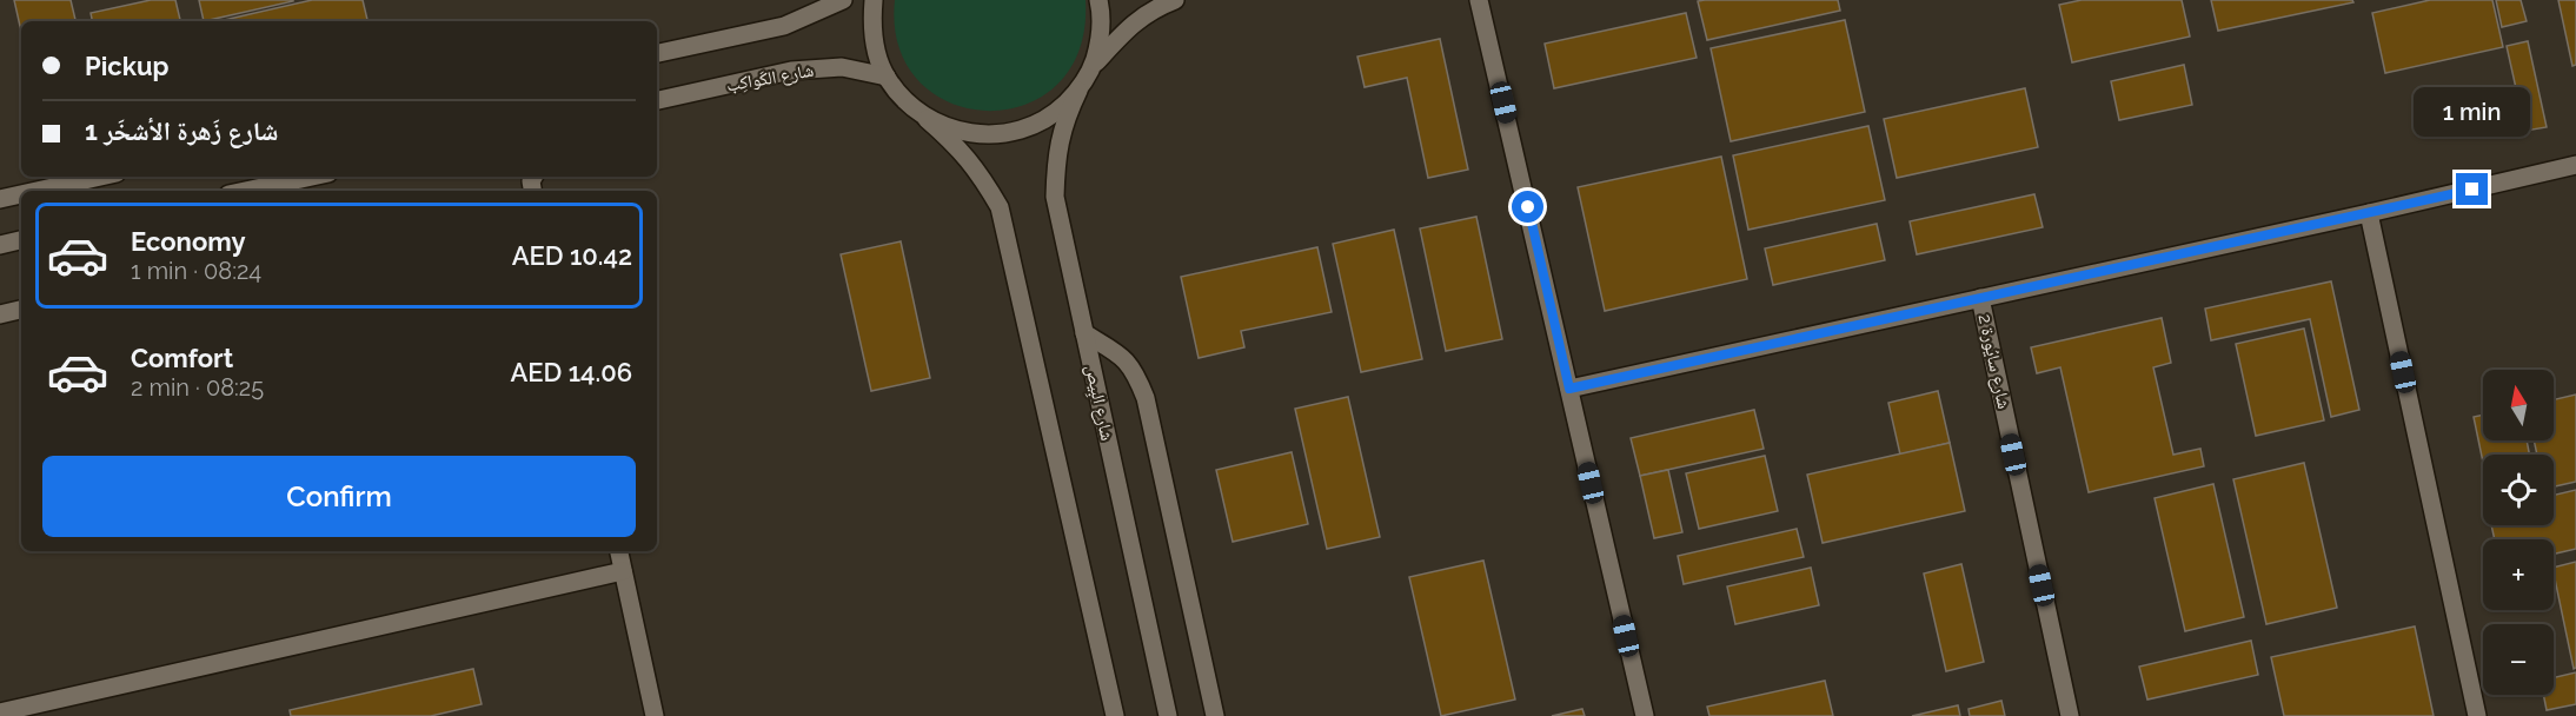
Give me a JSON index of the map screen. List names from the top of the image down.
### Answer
{
  "streets": {
    "street": ["شارع الكَواكِب", "شارع سايُورة 2", "شارع البِيص"]
  },
  "north": "top",
  "page": {
    "banner": ["Pickup", "شارع زَهرة الأشخَر 1"],
    "bubble": "1 min",
    "list": [
      {
        "name": "Economy",
        "note": "1 min · 08:24",
        "value": "AED 10.42"
      },
      {
        "name": "Comfort",
        "note": "2 min · 08:25",
        "value": "AED 14.06"
      }
    ],
    "map_buttons": ["+", "−"],
    "buttons": "Confirm"
  }
}
